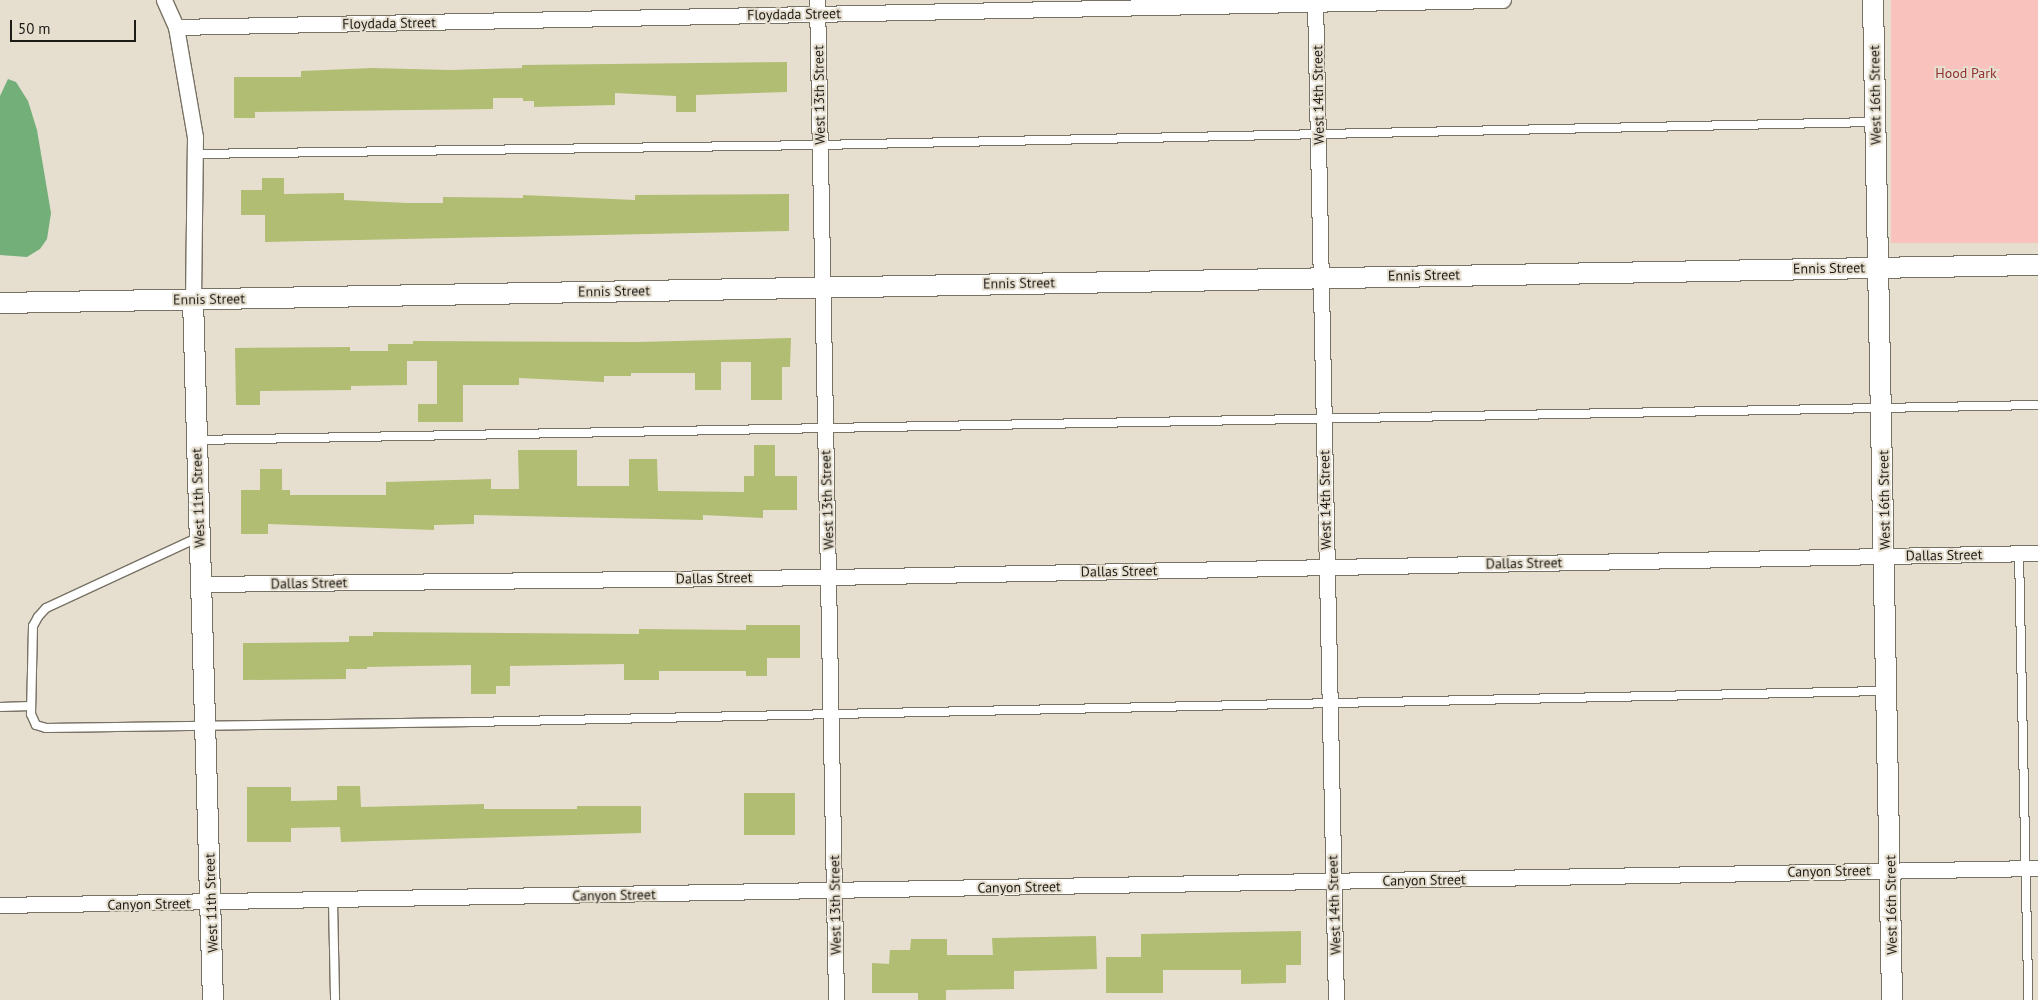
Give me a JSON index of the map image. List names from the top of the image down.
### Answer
{
  "streets": {
    "main road": ["West 16th Street", "Ennis Street", "West 11th Street"],
    "street": [
      "Floydada Street",
      "West 13th Street",
      "West 14th Street",
      "Dallas Street",
      "Canyon Street"
    ]
  },
  "crossings": [
    ["Floydada Street", "West 13th Street"],
    ["Floydada Street", "West 14th Street"],
    ["Floydada Street", "West 11th Street"],
    ["West 13th Street", "Ennis Street"],
    ["West 13th Street", "Dallas Street"],
    ["West 13th Street", "Canyon Street"],
    ["West 14th Street", "Ennis Street"],
    ["West 14th Street", "Dallas Street"],
    ["West 14th Street", "Canyon Street"],
    ["West 16th Street", "Ennis Street"],
    ["West 16th Street", "Dallas Street"],
    ["West 16th Street", "Canyon Street"],
    ["Ennis Street", "West 11th Street"],
    ["West 11th Street", "Dallas Street"],
    ["West 11th Street", "Canyon Street"]
  ],
  "parks": ["Hood Park"],
  "scale_bar": "50 m"
}
